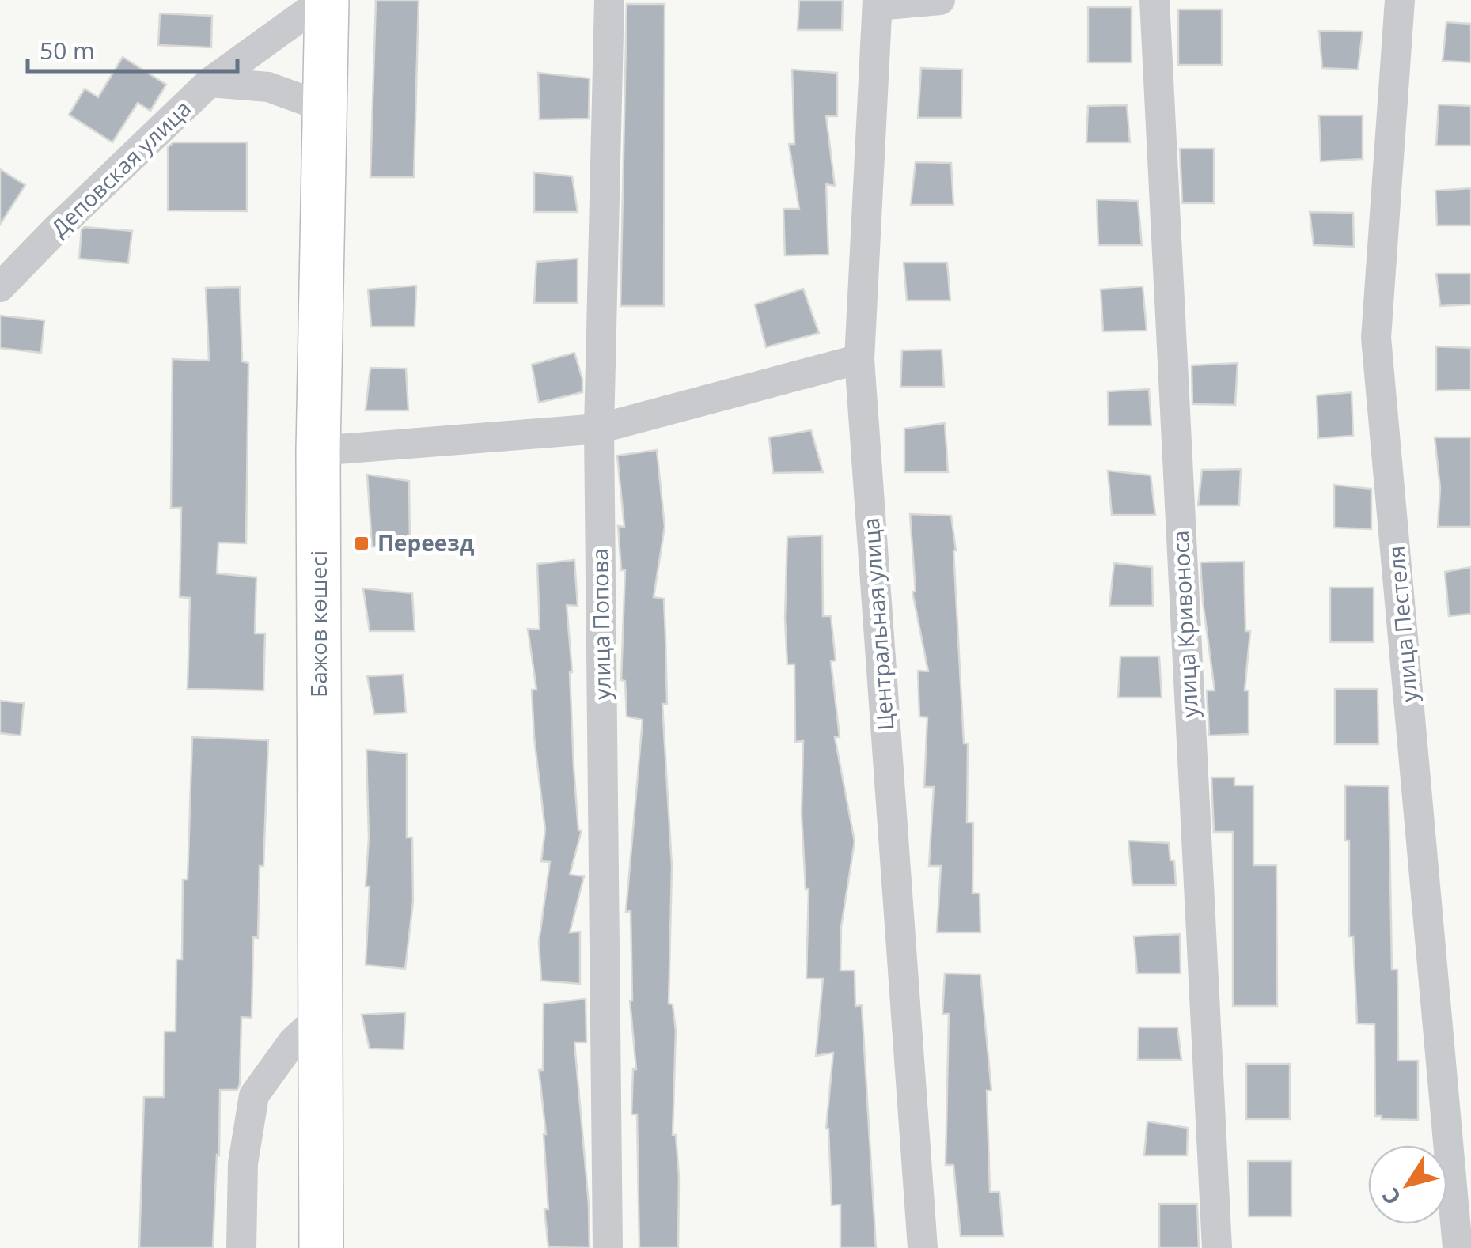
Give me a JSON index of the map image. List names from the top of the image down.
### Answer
{
  "streets": {
    "main road": ["Бажов көшесі"],
    "street": [
      "Деповская улица",
      "улица Попова",
      "Центральная улица",
      "улица Кривоноса",
      "улица Пестеля"
    ]
  },
  "crossings": [
    ["Деповская улица", "Бажов көшесі"]
  ],
  "places": {
    "transit": ["Переезд"]
  },
  "scale_bar": "50 m",
  "north": "bottom left"
}
